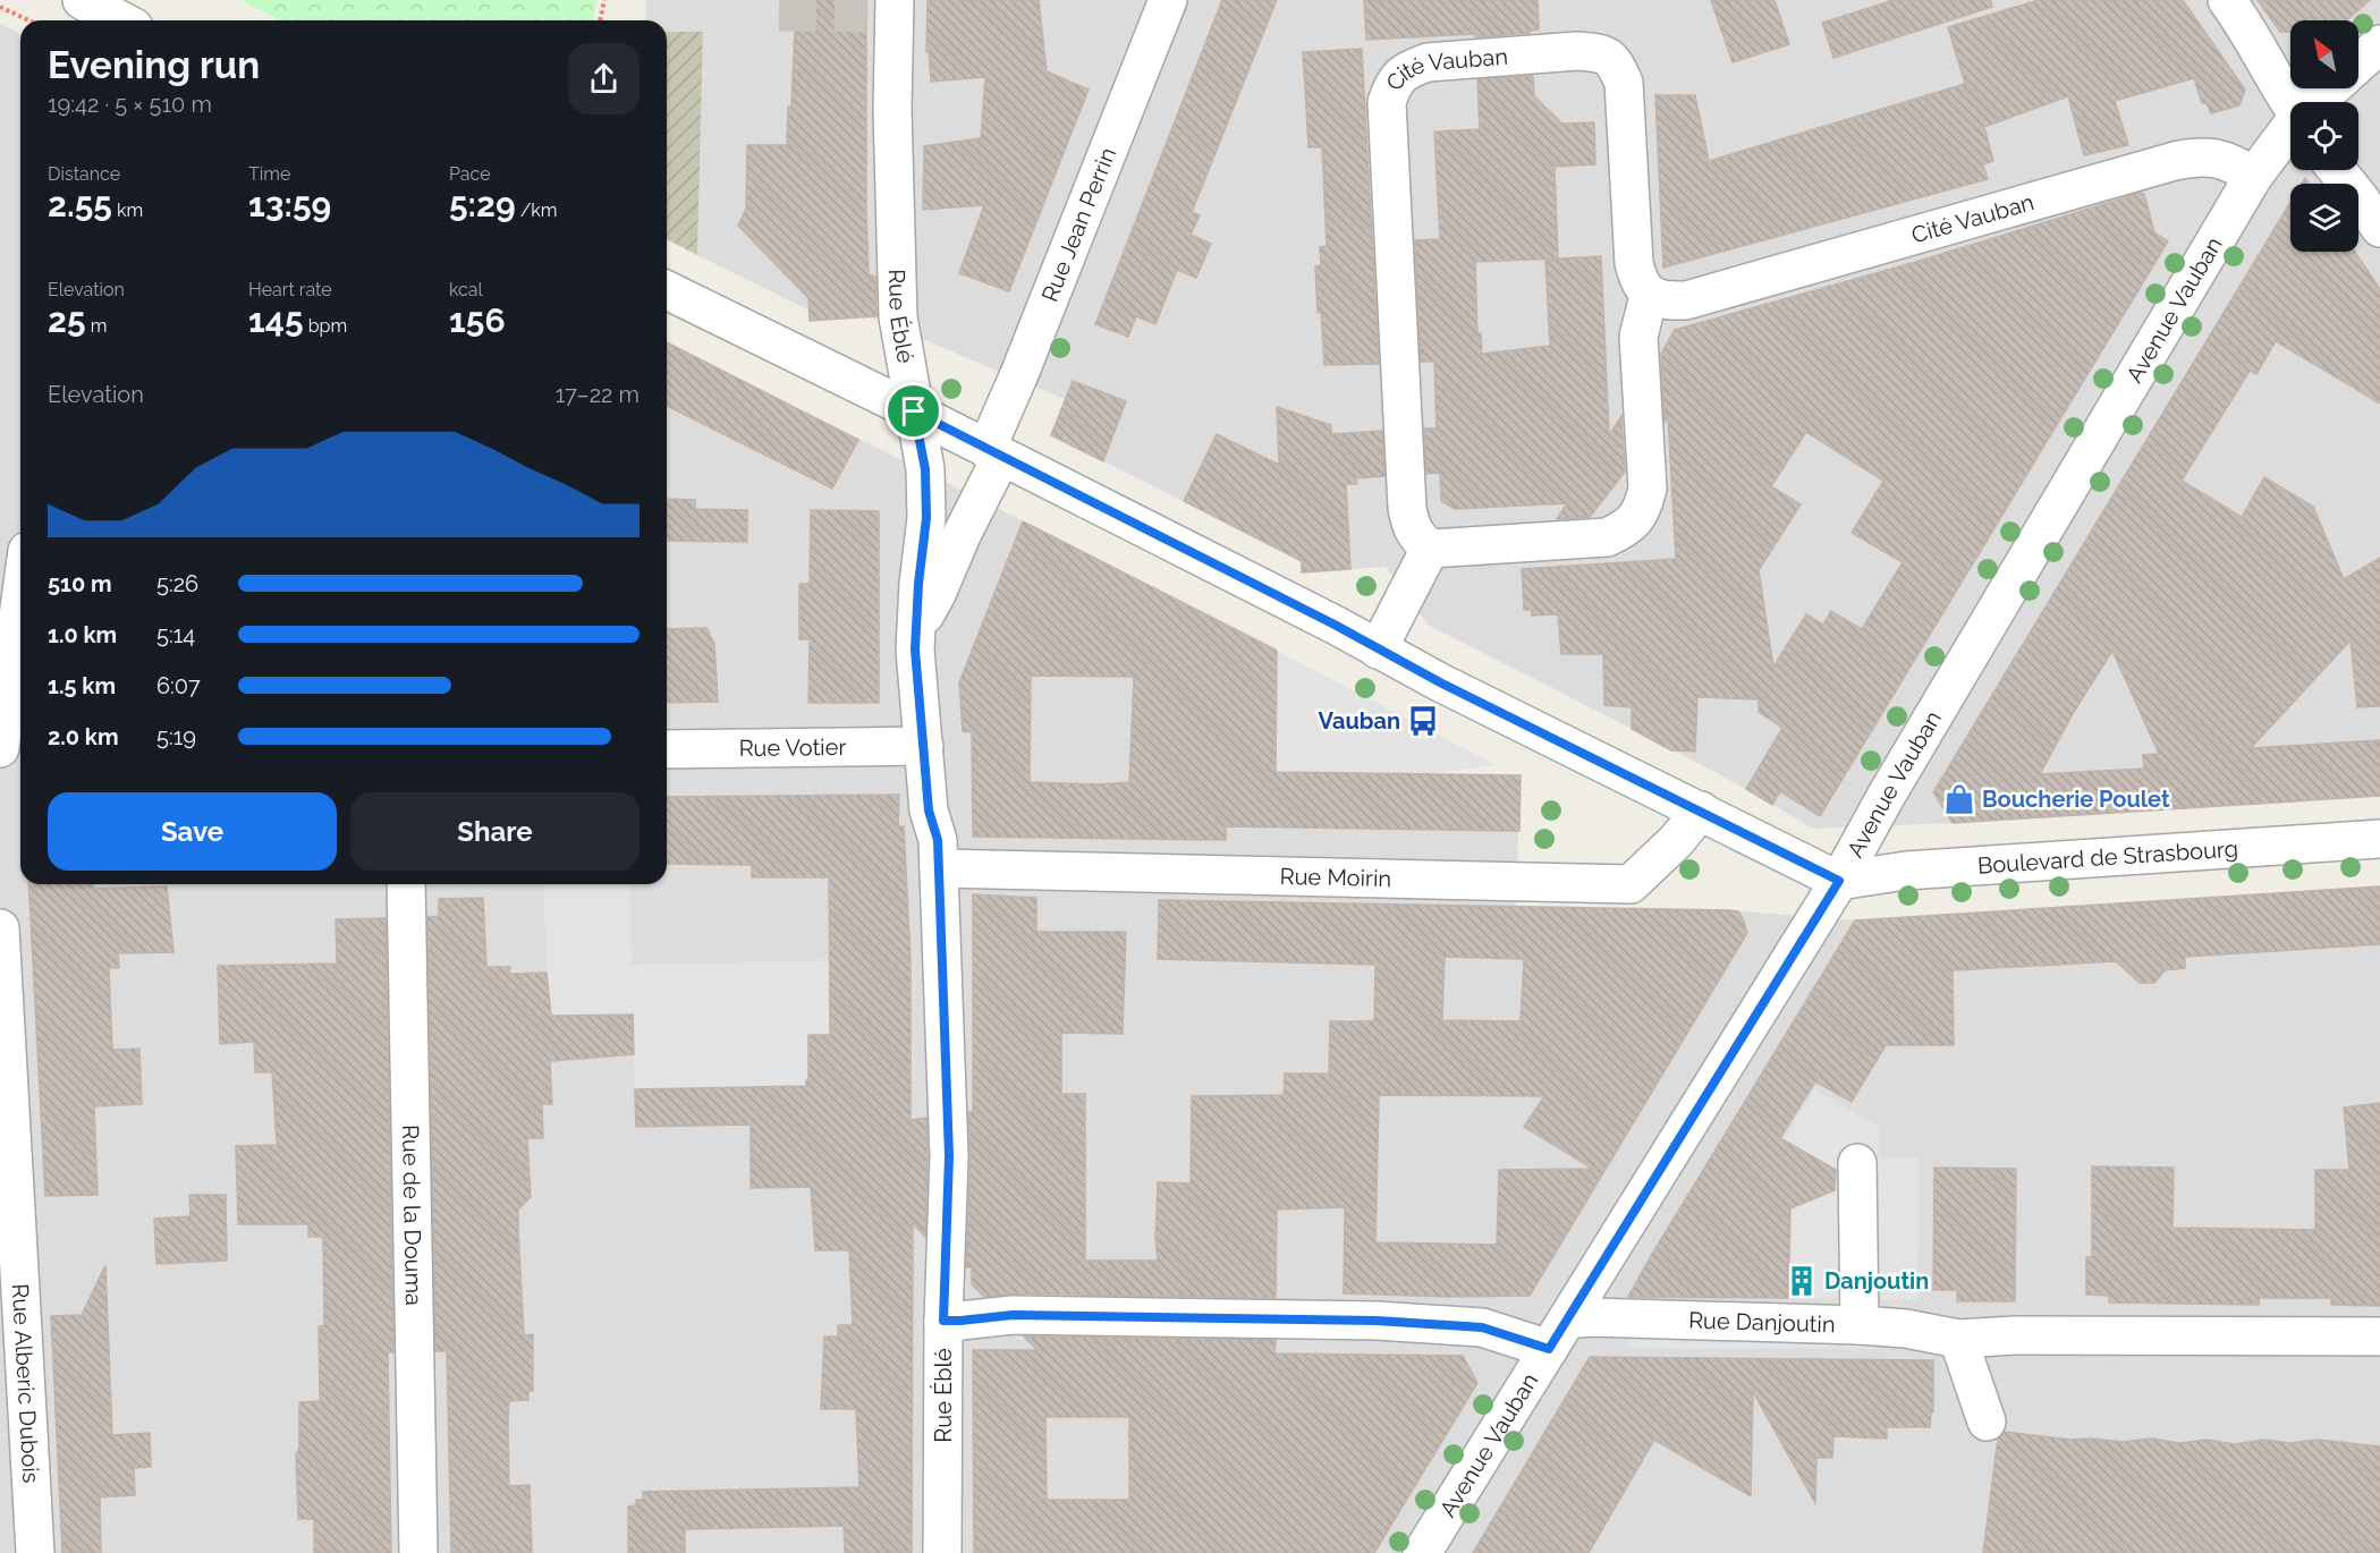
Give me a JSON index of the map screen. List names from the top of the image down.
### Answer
{
  "streets": {
    "street": [
      "Cité Vauban",
      "Rue Jean Perrin",
      "Avenue Vauban",
      "Rue Éblé",
      "Rue Votier",
      "Boulevard de Strasbourg",
      "Rue Moirin",
      "Rue de la Douma",
      "Rue Danjoutin",
      "Rue Alberic Dubois"
    ]
  },
  "crossings": [
    ["Cité Vauban", "Avenue Vauban"],
    ["Rue Jean Perrin", "Rue Éblé"],
    ["Avenue Vauban", "Boulevard de Strasbourg"],
    ["Avenue Vauban", "Rue Danjoutin"],
    ["Rue Éblé", "Rue Votier"],
    ["Rue Éblé", "Rue Moirin"]
  ],
  "places": {
    "bus stop": ["Vauban"],
    "shop": ["Boucherie Poulet"],
    "building": ["Danjoutin"]
  },
  "north": "top left",
  "page": {
    "heading": ["Evening run", "19:42 · 5 × 510 m"],
    "stats": [
      ["Distance", "2.55 km"],
      ["Time", "13:59"],
      ["Pace", "5:29 /km"],
      ["Elevation", "25 m"],
      ["Heart rate", "145 bpm"],
      ["kcal", "156"]
    ],
    "chart": ["Elevation", "17–22 m"],
    "list": [
      {
        "name": "510 m",
        "note": "5:26"
      },
      {
        "name": "1.0 km",
        "note": "5:14"
      },
      {
        "name": "1.5 km",
        "note": "6:07"
      },
      {
        "name": "2.0 km",
        "note": "5:19"
      }
    ],
    "buttons": ["Save", "Share"]
  }
}
